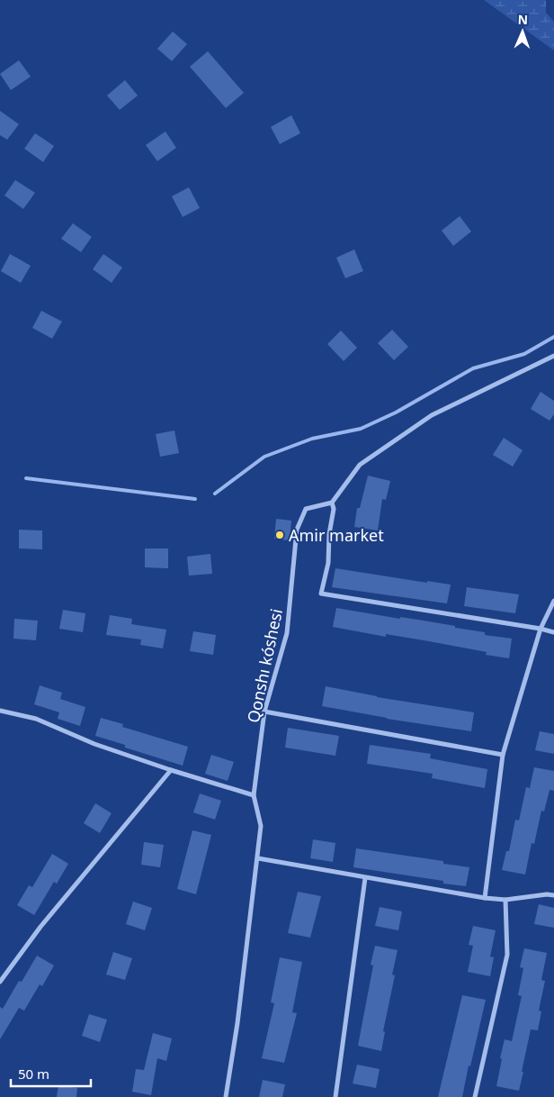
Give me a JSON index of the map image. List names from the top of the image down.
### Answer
{
  "streets": {
    "street": ["Qonshı kóshesi"]
  },
  "places": ["Amir market"],
  "scale_bar": "50 m",
  "north": "top"
}
